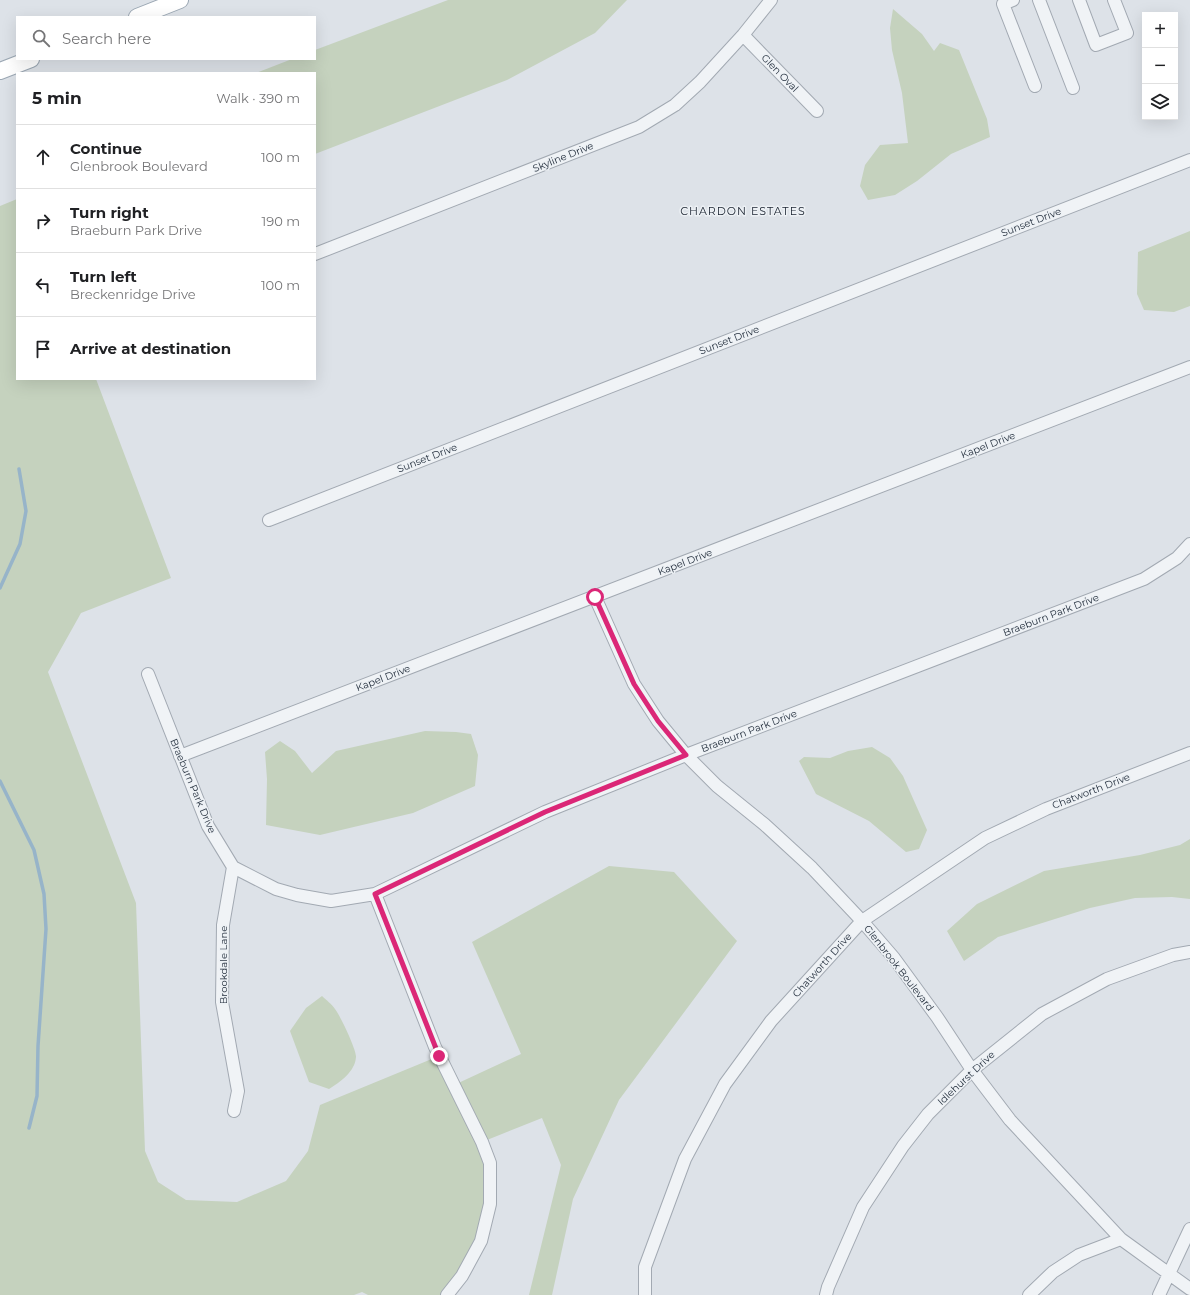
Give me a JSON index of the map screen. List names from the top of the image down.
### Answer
{
  "streets": {
    "street": [
      "Glen Oval",
      "Skyline Drive",
      "Sunset Drive",
      "Kapel Drive",
      "Braeburn Park Drive",
      "Chatworth Drive",
      "Brookdale Lane",
      "Glenbrook Boulevard",
      "Idlehurst Drive"
    ]
  },
  "crossings": [
    ["Glen Oval", "Skyline Drive"],
    ["Kapel Drive", "Braeburn Park Drive"],
    ["Kapel Drive", "Glenbrook Boulevard"],
    ["Braeburn Park Drive", "Brookdale Lane"],
    ["Braeburn Park Drive", "Glenbrook Boulevard"],
    ["Chatworth Drive", "Glenbrook Boulevard"],
    ["Glenbrook Boulevard", "Idlehurst Drive"]
  ],
  "districts": ["CHARDON ESTATES"],
  "page": {
    "map_buttons": ["+", "−"],
    "search": "Search here",
    "heading": ["5 min", "Walk · 390 m"],
    "list": [
      ["Continue", "Glenbrook Boulevard", "100 m"],
      ["Turn right", "Braeburn Park Drive", "190 m"],
      ["Turn left", "Breckenridge Drive", "100 m"],
      "Arrive at destination"
    ]
  }
}
